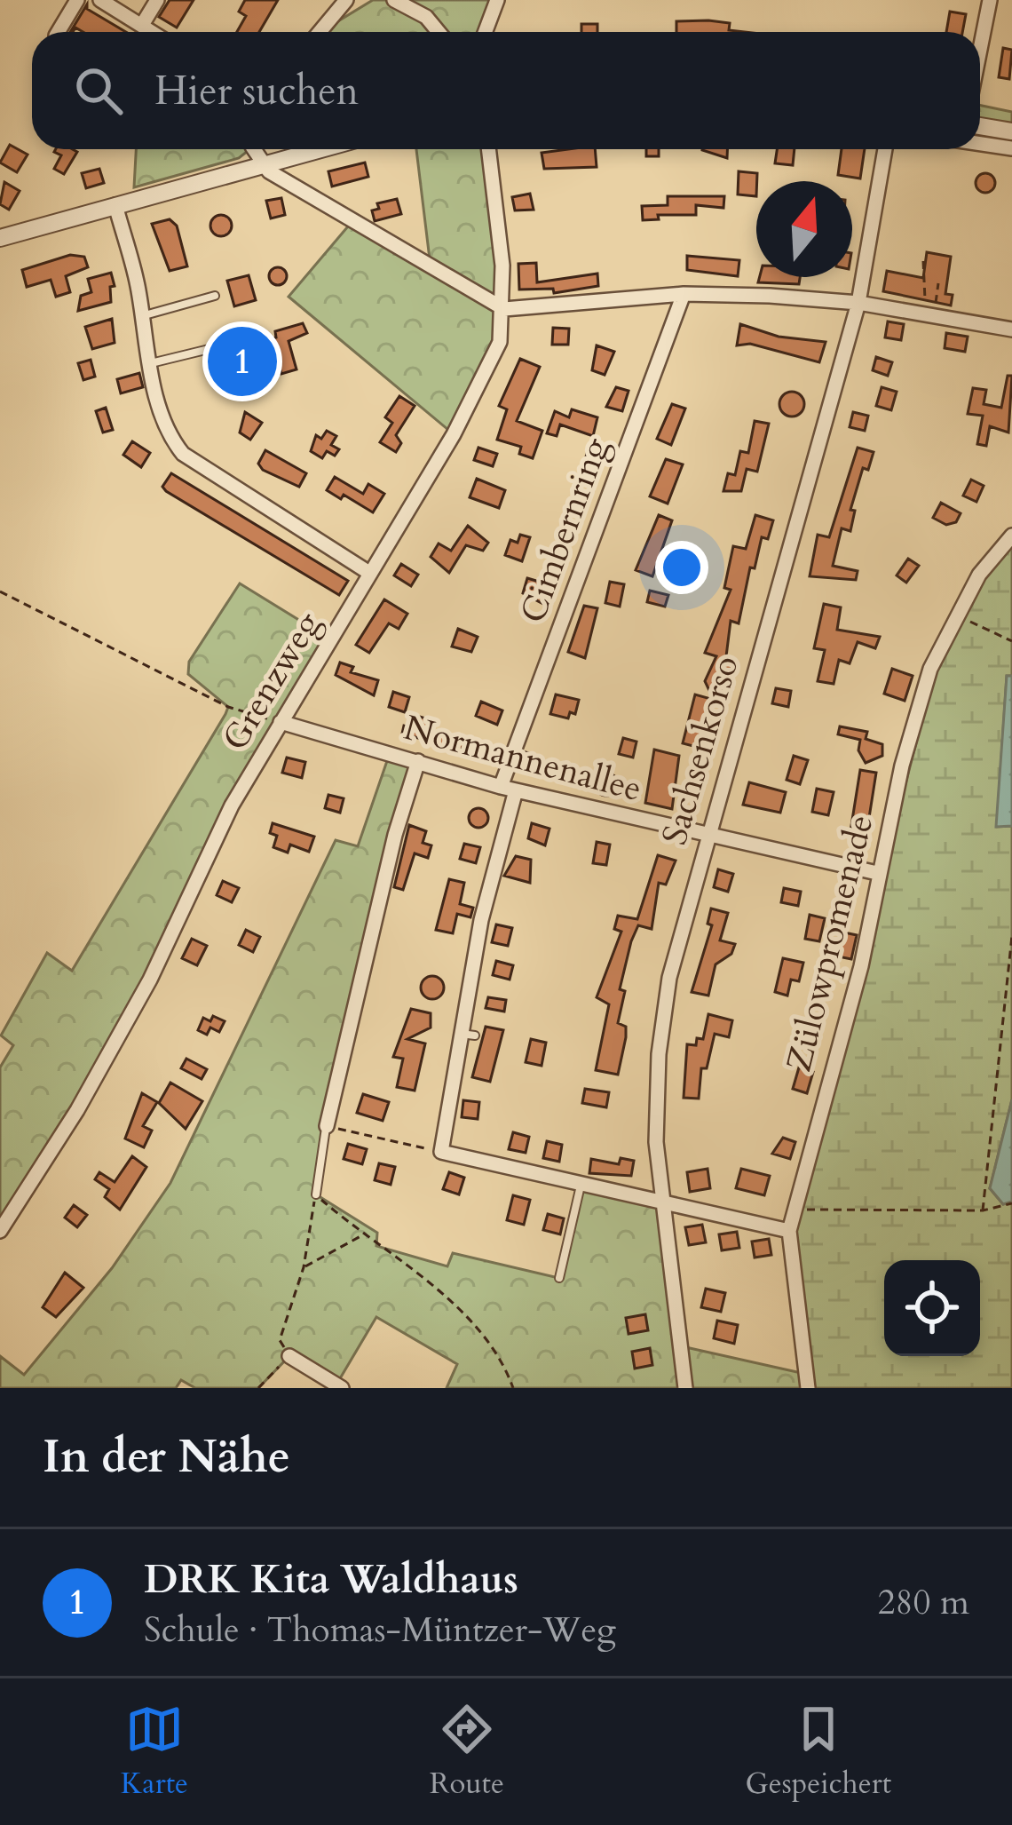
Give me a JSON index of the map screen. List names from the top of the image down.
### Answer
{
  "streets": {
    "street": [
      "Cimbernring",
      "Grenzweg",
      "Sachsenkorso",
      "Normannenallee",
      "Zülowpromenade"
    ]
  },
  "crossings": [
    ["Cimbernring", "Normannenallee"],
    ["Grenzweg", "Normannenallee"],
    ["Sachsenkorso", "Normannenallee"],
    ["Normannenallee", "Zülowpromenade"]
  ],
  "north": "top",
  "page": {
    "search": "Hier suchen",
    "pins": "1",
    "heading": "In der Nähe",
    "list": [
      {
        "mark": "1",
        "name": "DRK Kita Waldhaus",
        "note": "Schule · Thomas-Müntzer-Weg",
        "value": "280 m"
      }
    ],
    "nav": ["Karte", "Route", "Gespeichert"]
  }
}
